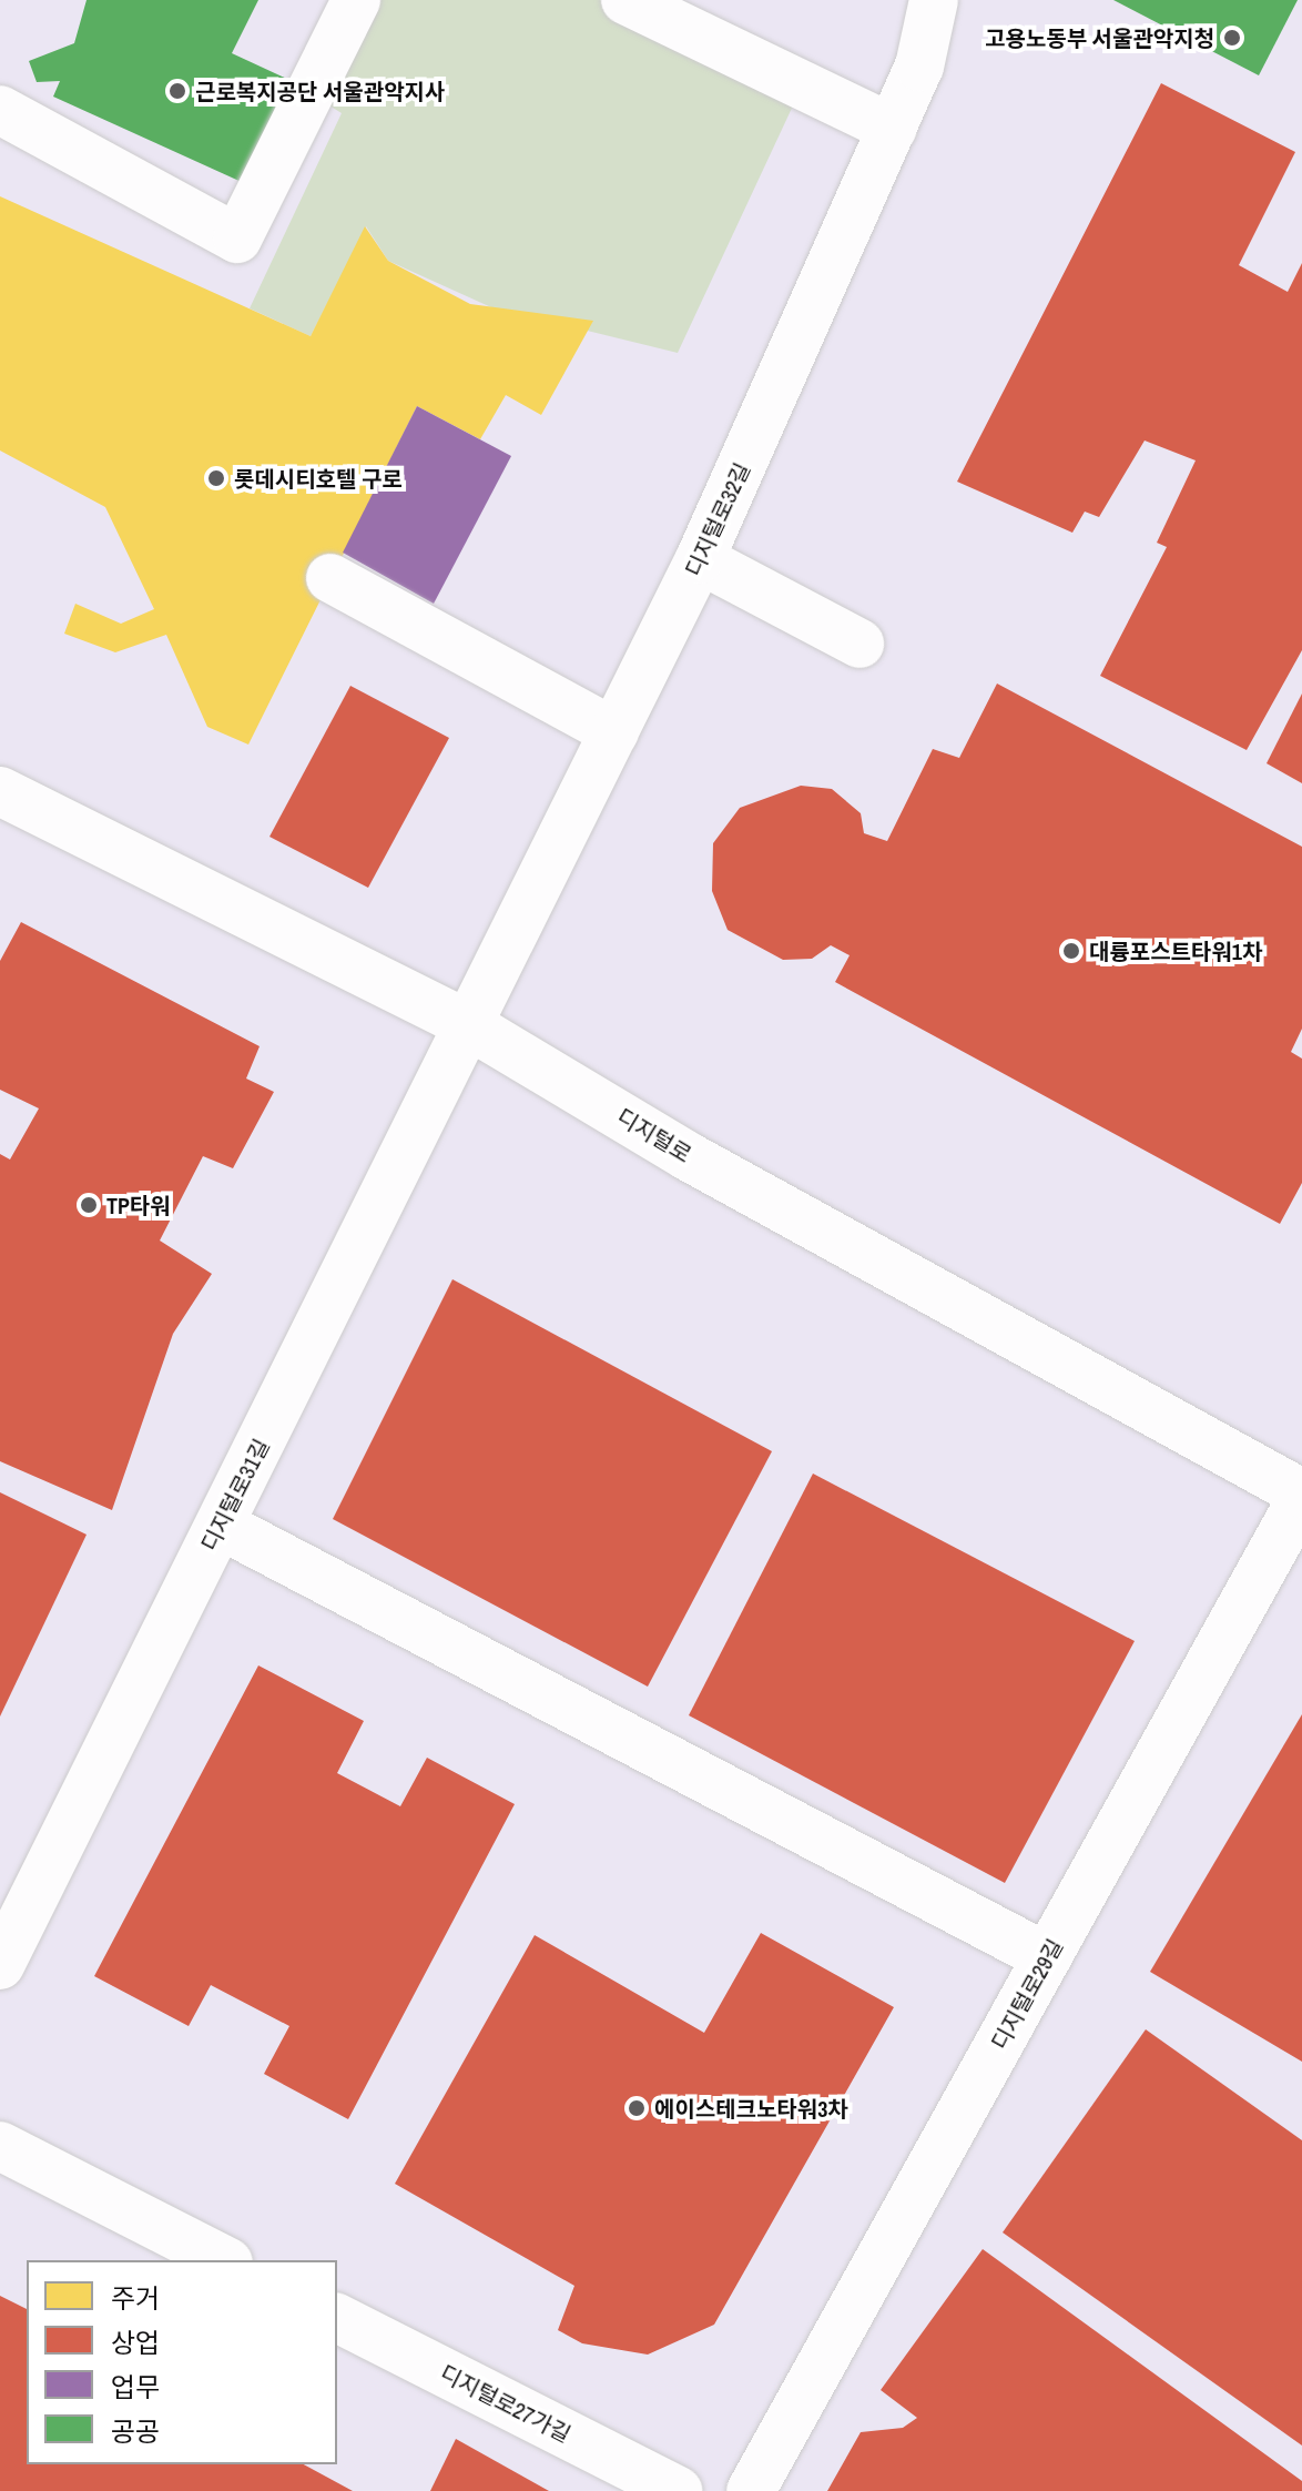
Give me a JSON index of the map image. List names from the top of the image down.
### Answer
{
  "streets": {
    "street": [
      "디지털로32길",
      "디지털로",
      "디지털로31길",
      "디지털로29길",
      "디지털로27가길"
    ]
  },
  "crossings": [
    ["디지털로32길", "디지털로"],
    ["디지털로32길", "디지털로31길"],
    ["디지털로", "디지털로31길"],
    ["디지털로", "디지털로29길"]
  ],
  "places": [
    "고용노동부 서울관악지청",
    "근로복지공단 서울관악지사",
    "롯데시티호텔 구로",
    "대륭포스트타워1차",
    "TP타워",
    "에이스테크노타워3차"
  ],
  "legend": [
    "주거",
    "상업",
    "업무",
    "공공"
  ]
}
